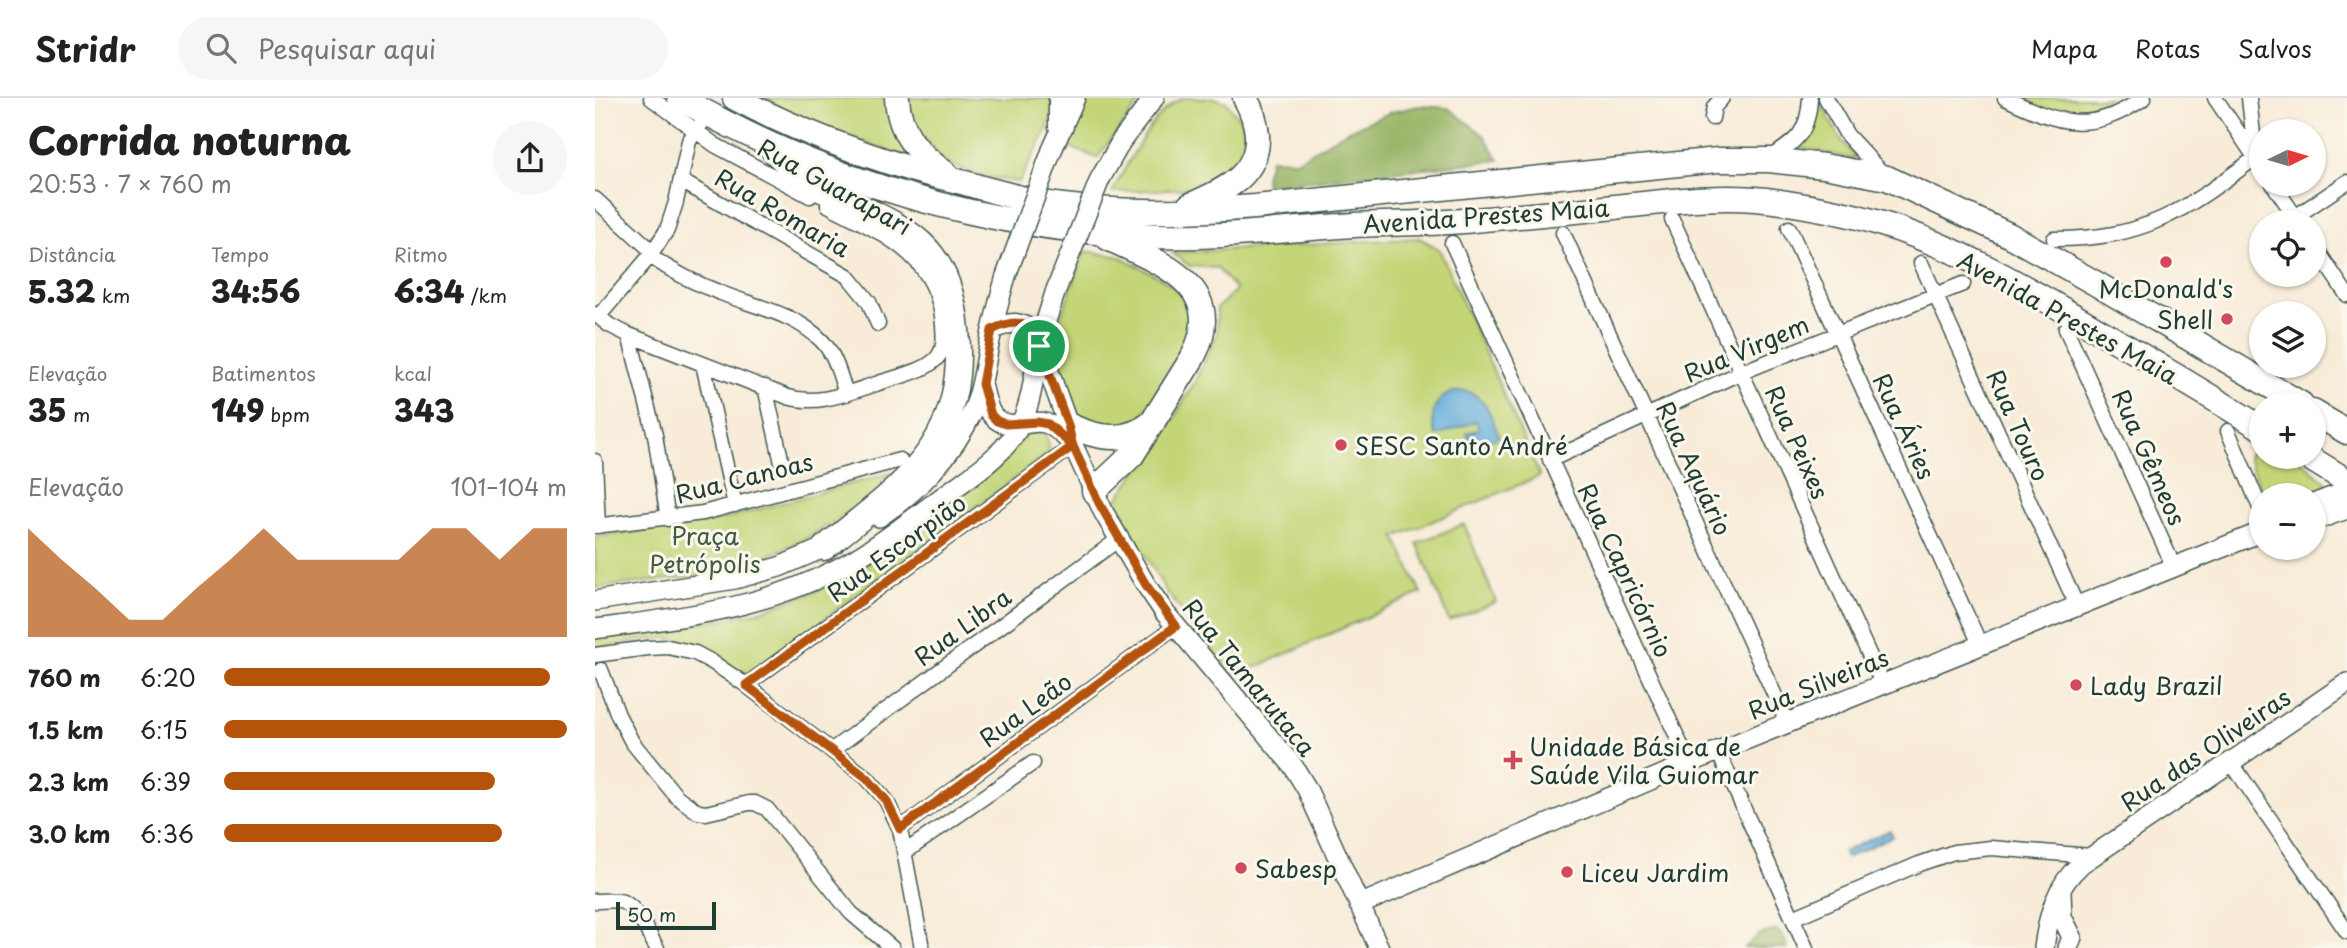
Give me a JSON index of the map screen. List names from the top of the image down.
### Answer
{
  "streets": {
    "highway": ["Avenida Prestes Maia"],
    "street": [
      "Rua Guarapari",
      "Rua Romaria",
      "Rua Virgem",
      "Rua Touro",
      "Rua Áries",
      "Rua Peixes",
      "Rua Gêmeos",
      "Rua Aquário",
      "Rua Canoas",
      "Rua Escorpião",
      "Rua Capricórnio",
      "Rua Libra",
      "Rua Tamarutaca",
      "Rua Silveiras",
      "Rua Leão",
      "Rua das Oliveiras"
    ]
  },
  "crossings": [
    ["Rua Guarapari", "Avenida Prestes Maia"],
    ["Rua Virgem", "Rua Touro"],
    ["Rua Virgem", "Rua Áries"],
    ["Rua Virgem", "Rua Peixes"],
    ["Rua Virgem", "Rua Aquário"],
    ["Rua Virgem", "Rua Capricórnio"],
    ["Rua Touro", "Rua Silveiras"],
    ["Rua Áries", "Rua Silveiras"],
    ["Rua Peixes", "Rua Silveiras"],
    ["Rua Gêmeos", "Rua Silveiras"],
    ["Rua Aquário", "Rua Silveiras"],
    ["Rua Escorpião", "Rua Tamarutaca"],
    ["Rua Capricórnio", "Rua Silveiras"],
    ["Rua Libra", "Rua Tamarutaca"],
    ["Rua Tamarutaca", "Rua Silveiras"],
    ["Rua Tamarutaca", "Rua Leão"]
  ],
  "parks": ["Praça Petrópolis"],
  "places": {
    "other": [
      "McDonald's",
      "Shell",
      "SESC Santo André",
      "Lady Brazil",
      "Sabesp",
      "Liceu Jardim"
    ],
    "health": ["Unidade Básica de Saúde Vila Guiomar"]
  },
  "scale_bar": "50 m",
  "north": "right",
  "page": {
    "header": "Stridr",
    "search": "Pesquisar aqui",
    "nav": ["Mapa", "Rotas", "Salvos"],
    "heading": ["Corrida noturna", "20:53 · 7 × 760 m"],
    "map_buttons": ["+", "−"],
    "stats": [
      ["Distância", "5.32 km"],
      ["Tempo", "34:56"],
      ["Ritmo", "6:34 /km"],
      ["Elevação", "35 m"],
      ["Batimentos", "149 bpm"],
      ["kcal", "343"]
    ],
    "chart": ["Elevação", "101–104 m"],
    "list": [
      {
        "name": "760 m",
        "note": "6:20"
      },
      {
        "name": "1.5 km",
        "note": "6:15"
      },
      {
        "name": "2.3 km",
        "note": "6:39"
      },
      {
        "name": "3.0 km",
        "note": "6:36"
      }
    ],
    "scale": "50 m"
  }
}
